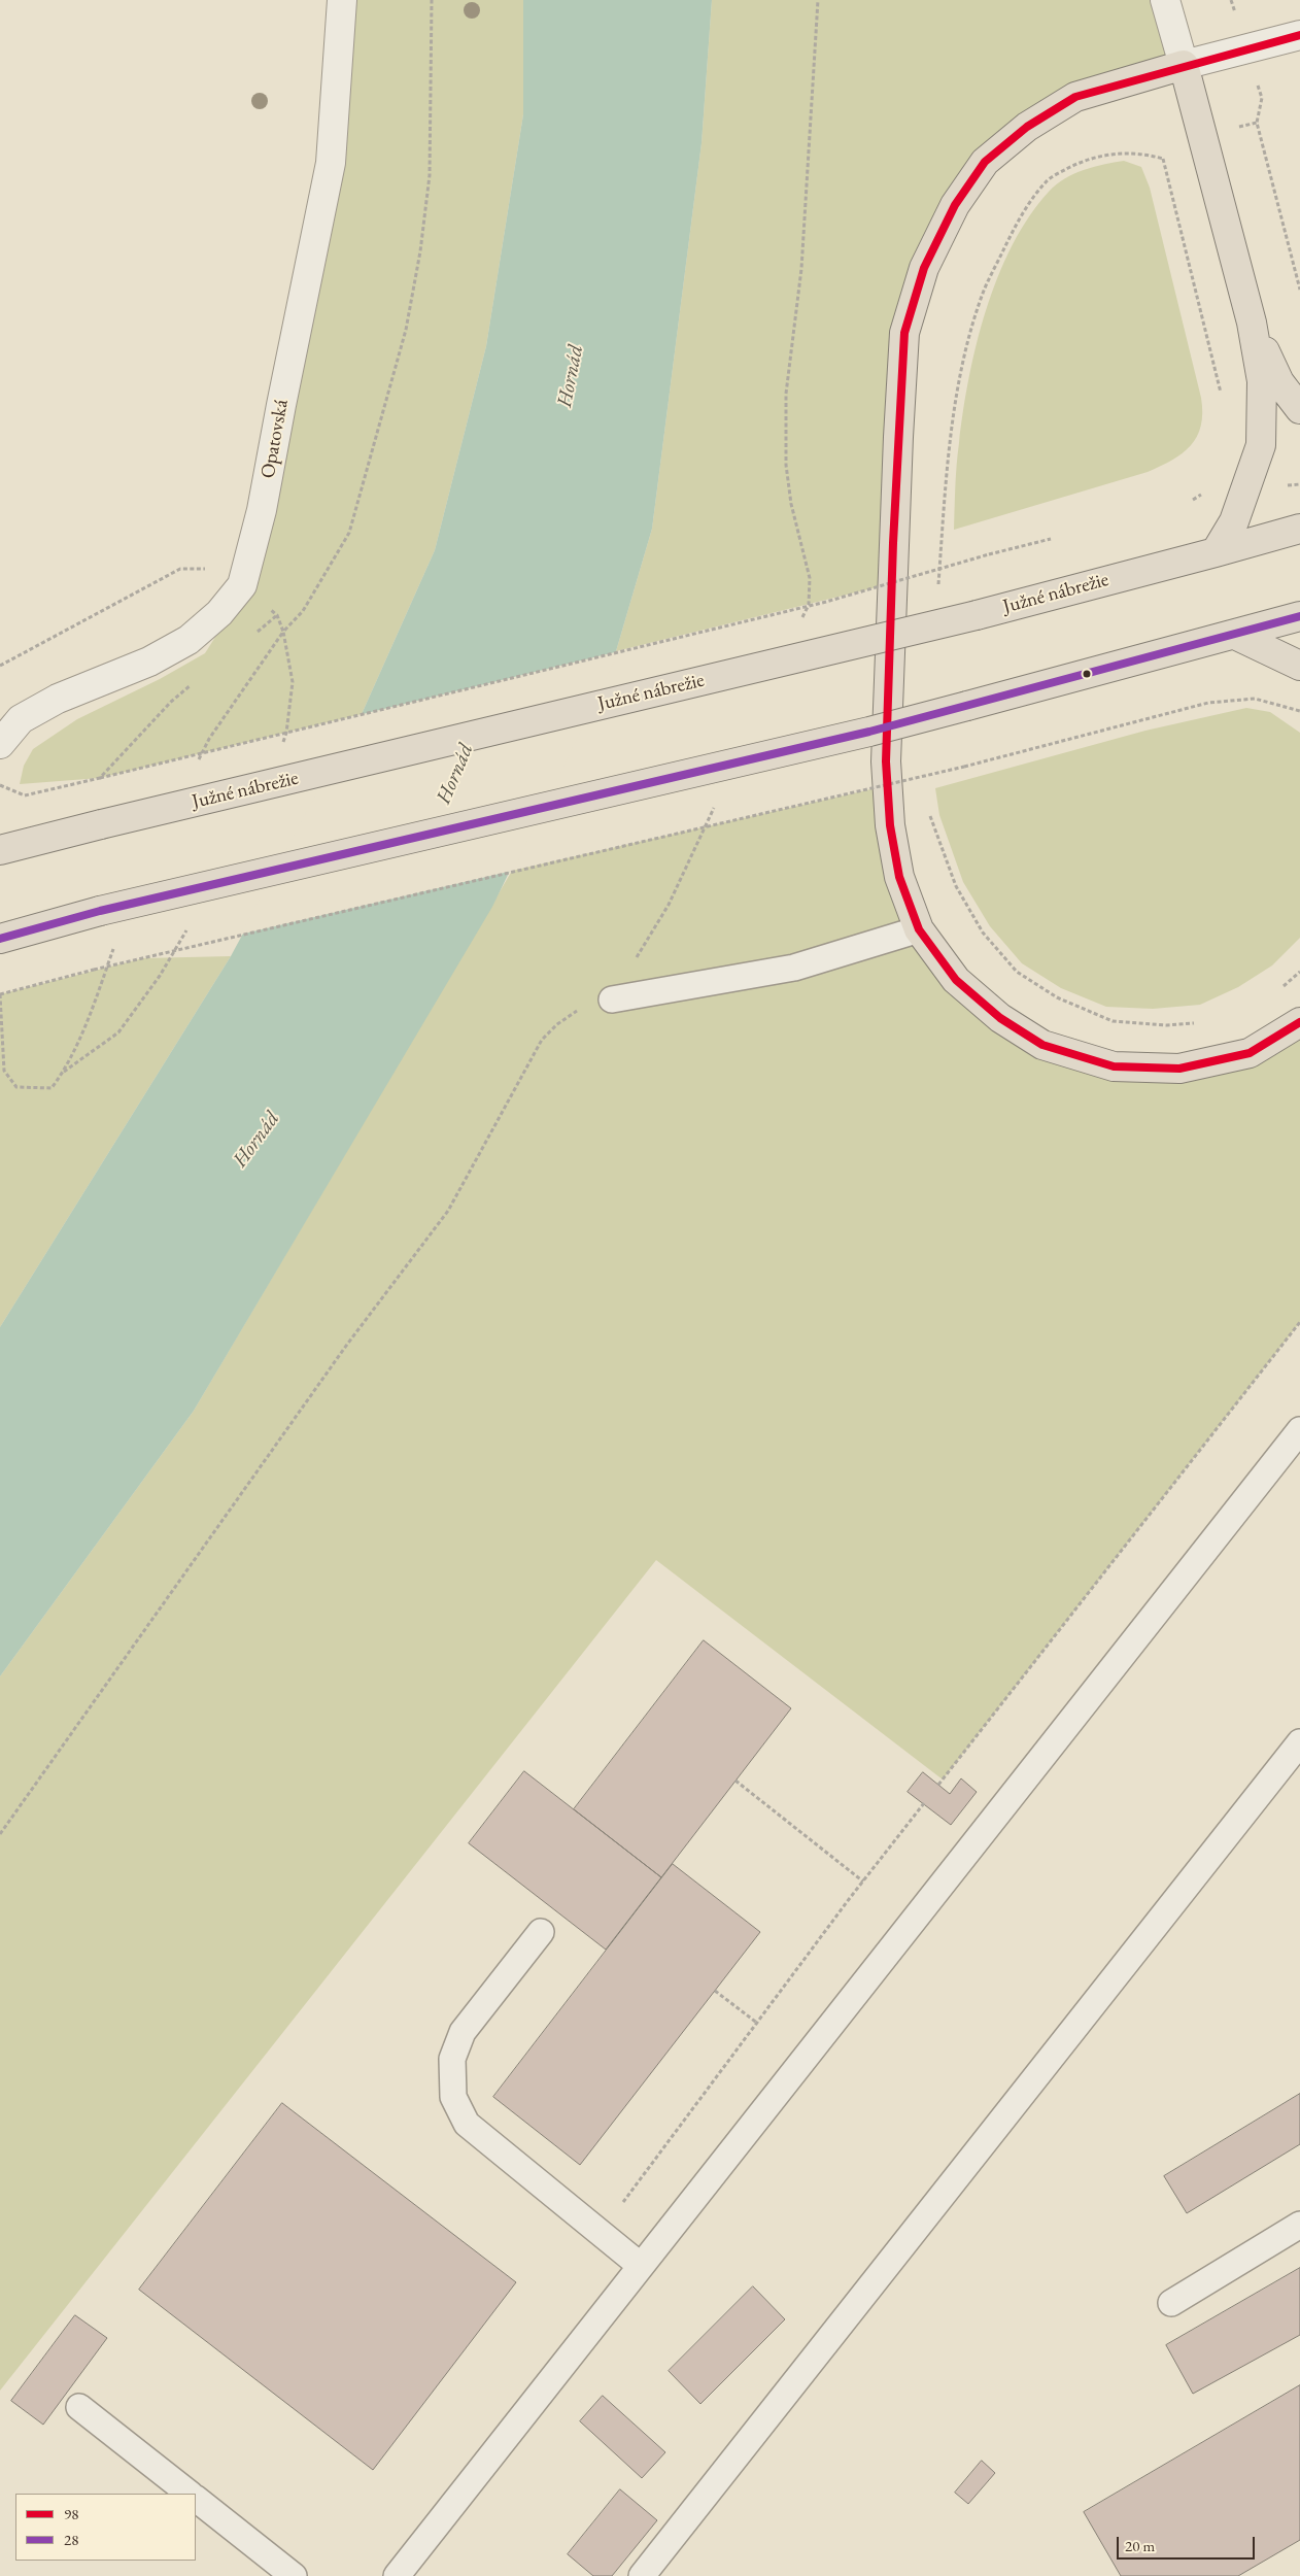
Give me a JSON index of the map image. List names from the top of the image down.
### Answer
{
  "streets": {
    "highway": ["Južné nábrežie"],
    "street": ["Opatovská"]
  },
  "water": ["Hornád"],
  "lines": ["transit line 98", "transit line 28"],
  "legend": ["98", "28"],
  "scale_bar": "20 m"
}
